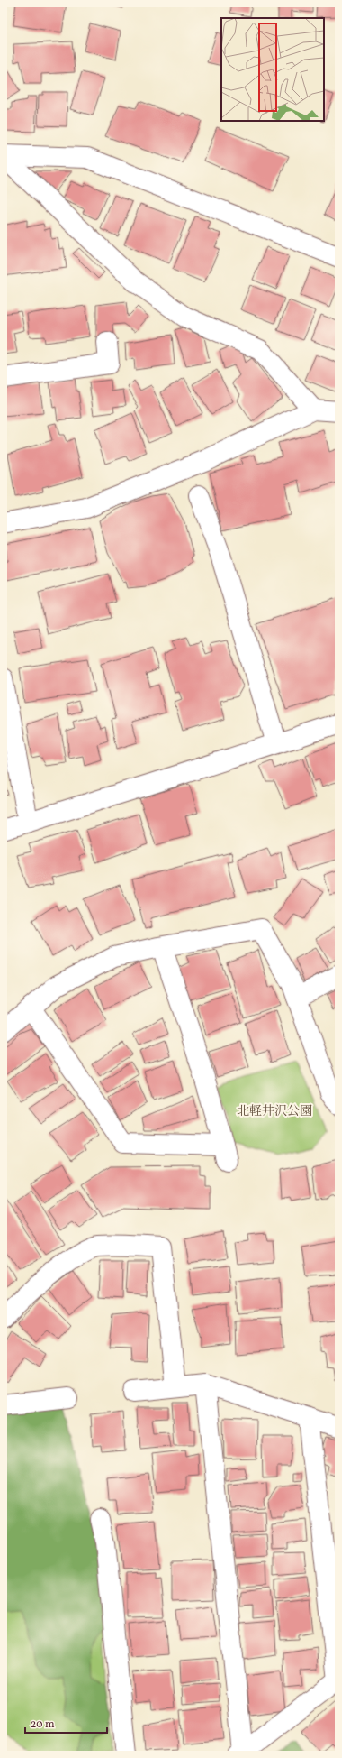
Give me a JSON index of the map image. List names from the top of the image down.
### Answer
{
  "parks": ["北軽井沢公園"],
  "scale_bar": "20 m"
}
